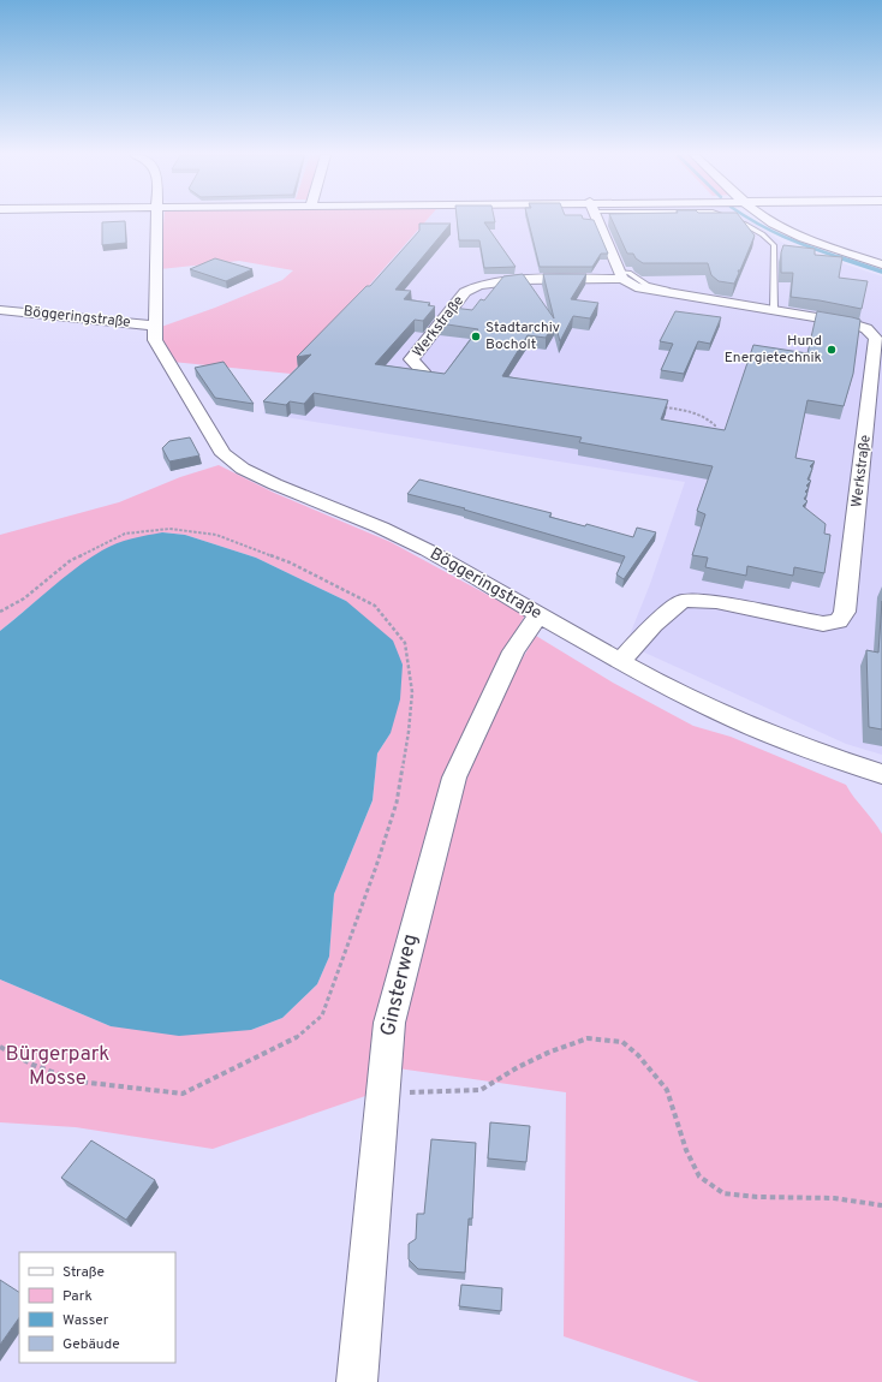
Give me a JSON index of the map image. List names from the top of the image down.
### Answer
{
  "streets": {
    "street": ["Böggeringstraße", "Werkstraße", "Ginsterweg"]
  },
  "crossings": [
    ["Böggeringstraße", "Werkstraße"],
    ["Böggeringstraße", "Ginsterweg"]
  ],
  "parks": ["Bürgerpark Mosse"],
  "places": ["Stadtarchiv Bocholt", "Hund Energietechnik"],
  "legend": [
    "Straße",
    "Park",
    "Wasser",
    "Gebäude"
  ]
}
